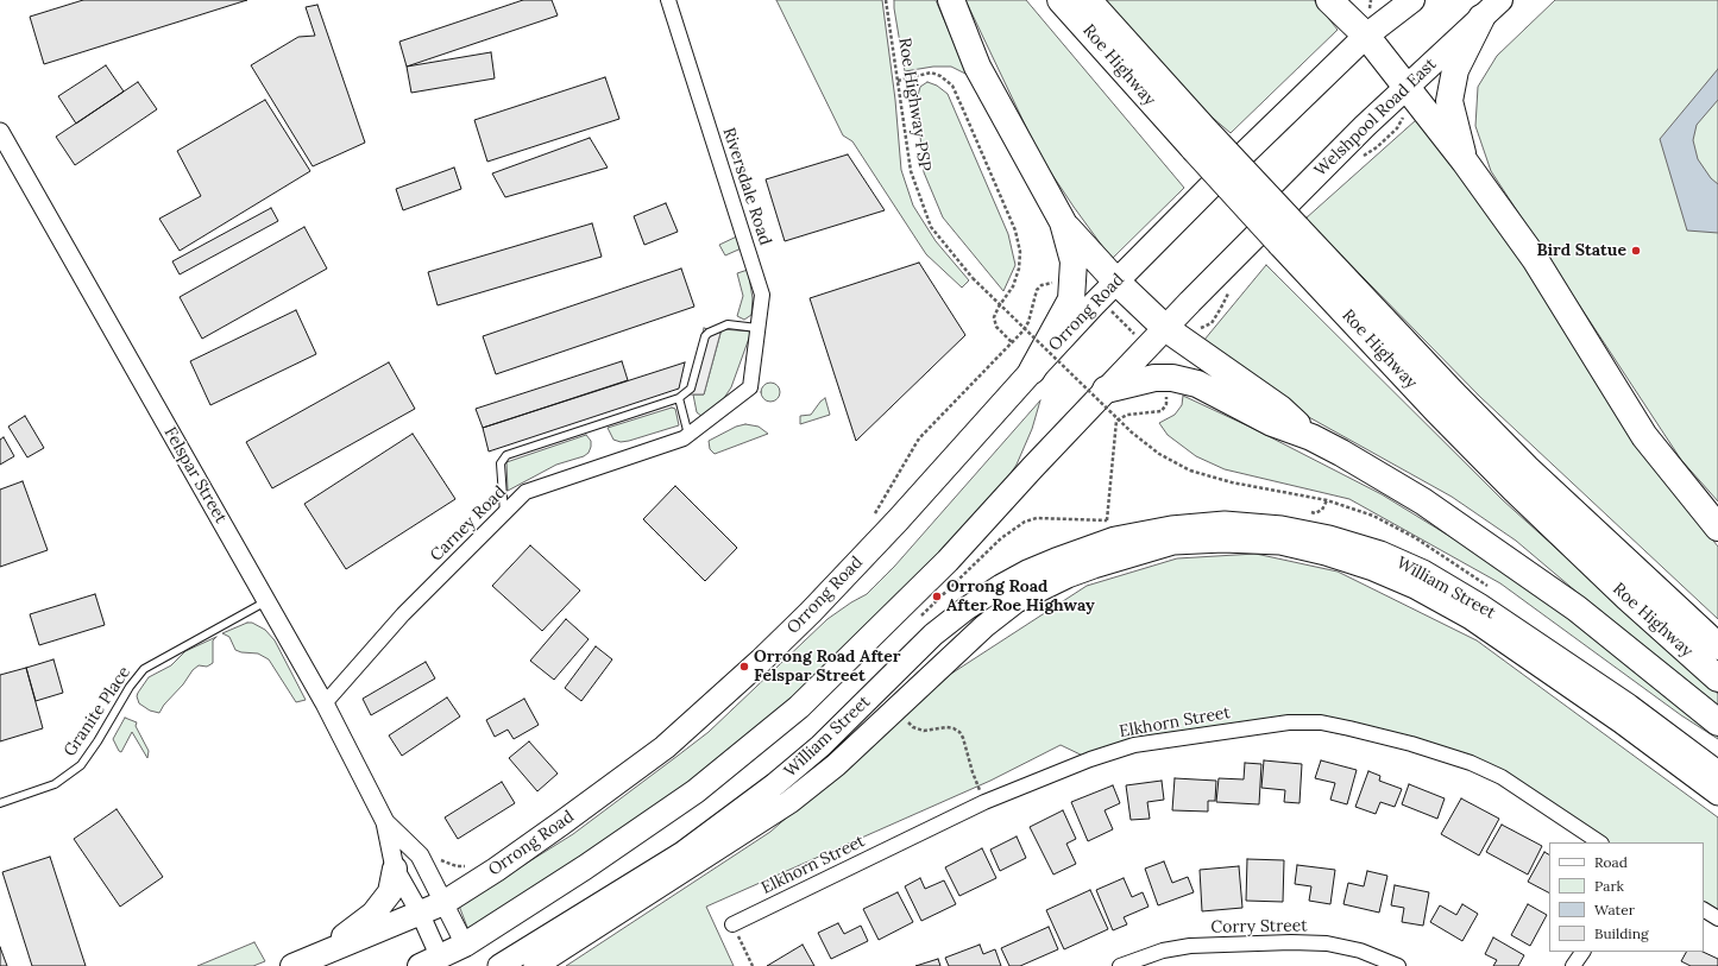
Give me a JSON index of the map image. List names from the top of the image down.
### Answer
{
  "streets": {
    "highway": ["Roe Highway", "Welshpool Road East", "Orrong Road"],
    "main road": ["William Street"],
    "street": [
      "Riversdale Road",
      "Felspar Street",
      "Carney Road",
      "Elkhorn Street",
      "Corry Street"
    ],
    "lane": ["Granite Place"],
    "path": ["Roe Highway PSP"]
  },
  "crossings": [
    ["Riversdale Road", "Carney Road"],
    ["Orrong Road", "Felspar Street"],
    ["Felspar Street", "Carney Road"],
    ["Felspar Street", "Granite Place"]
  ],
  "places": ["Bird Statue", "Orrong Road After Roe Highway", "Orrong Road After Felspar Street"],
  "legend": [
    "Road",
    "Park",
    "Water",
    "Building"
  ]
}
